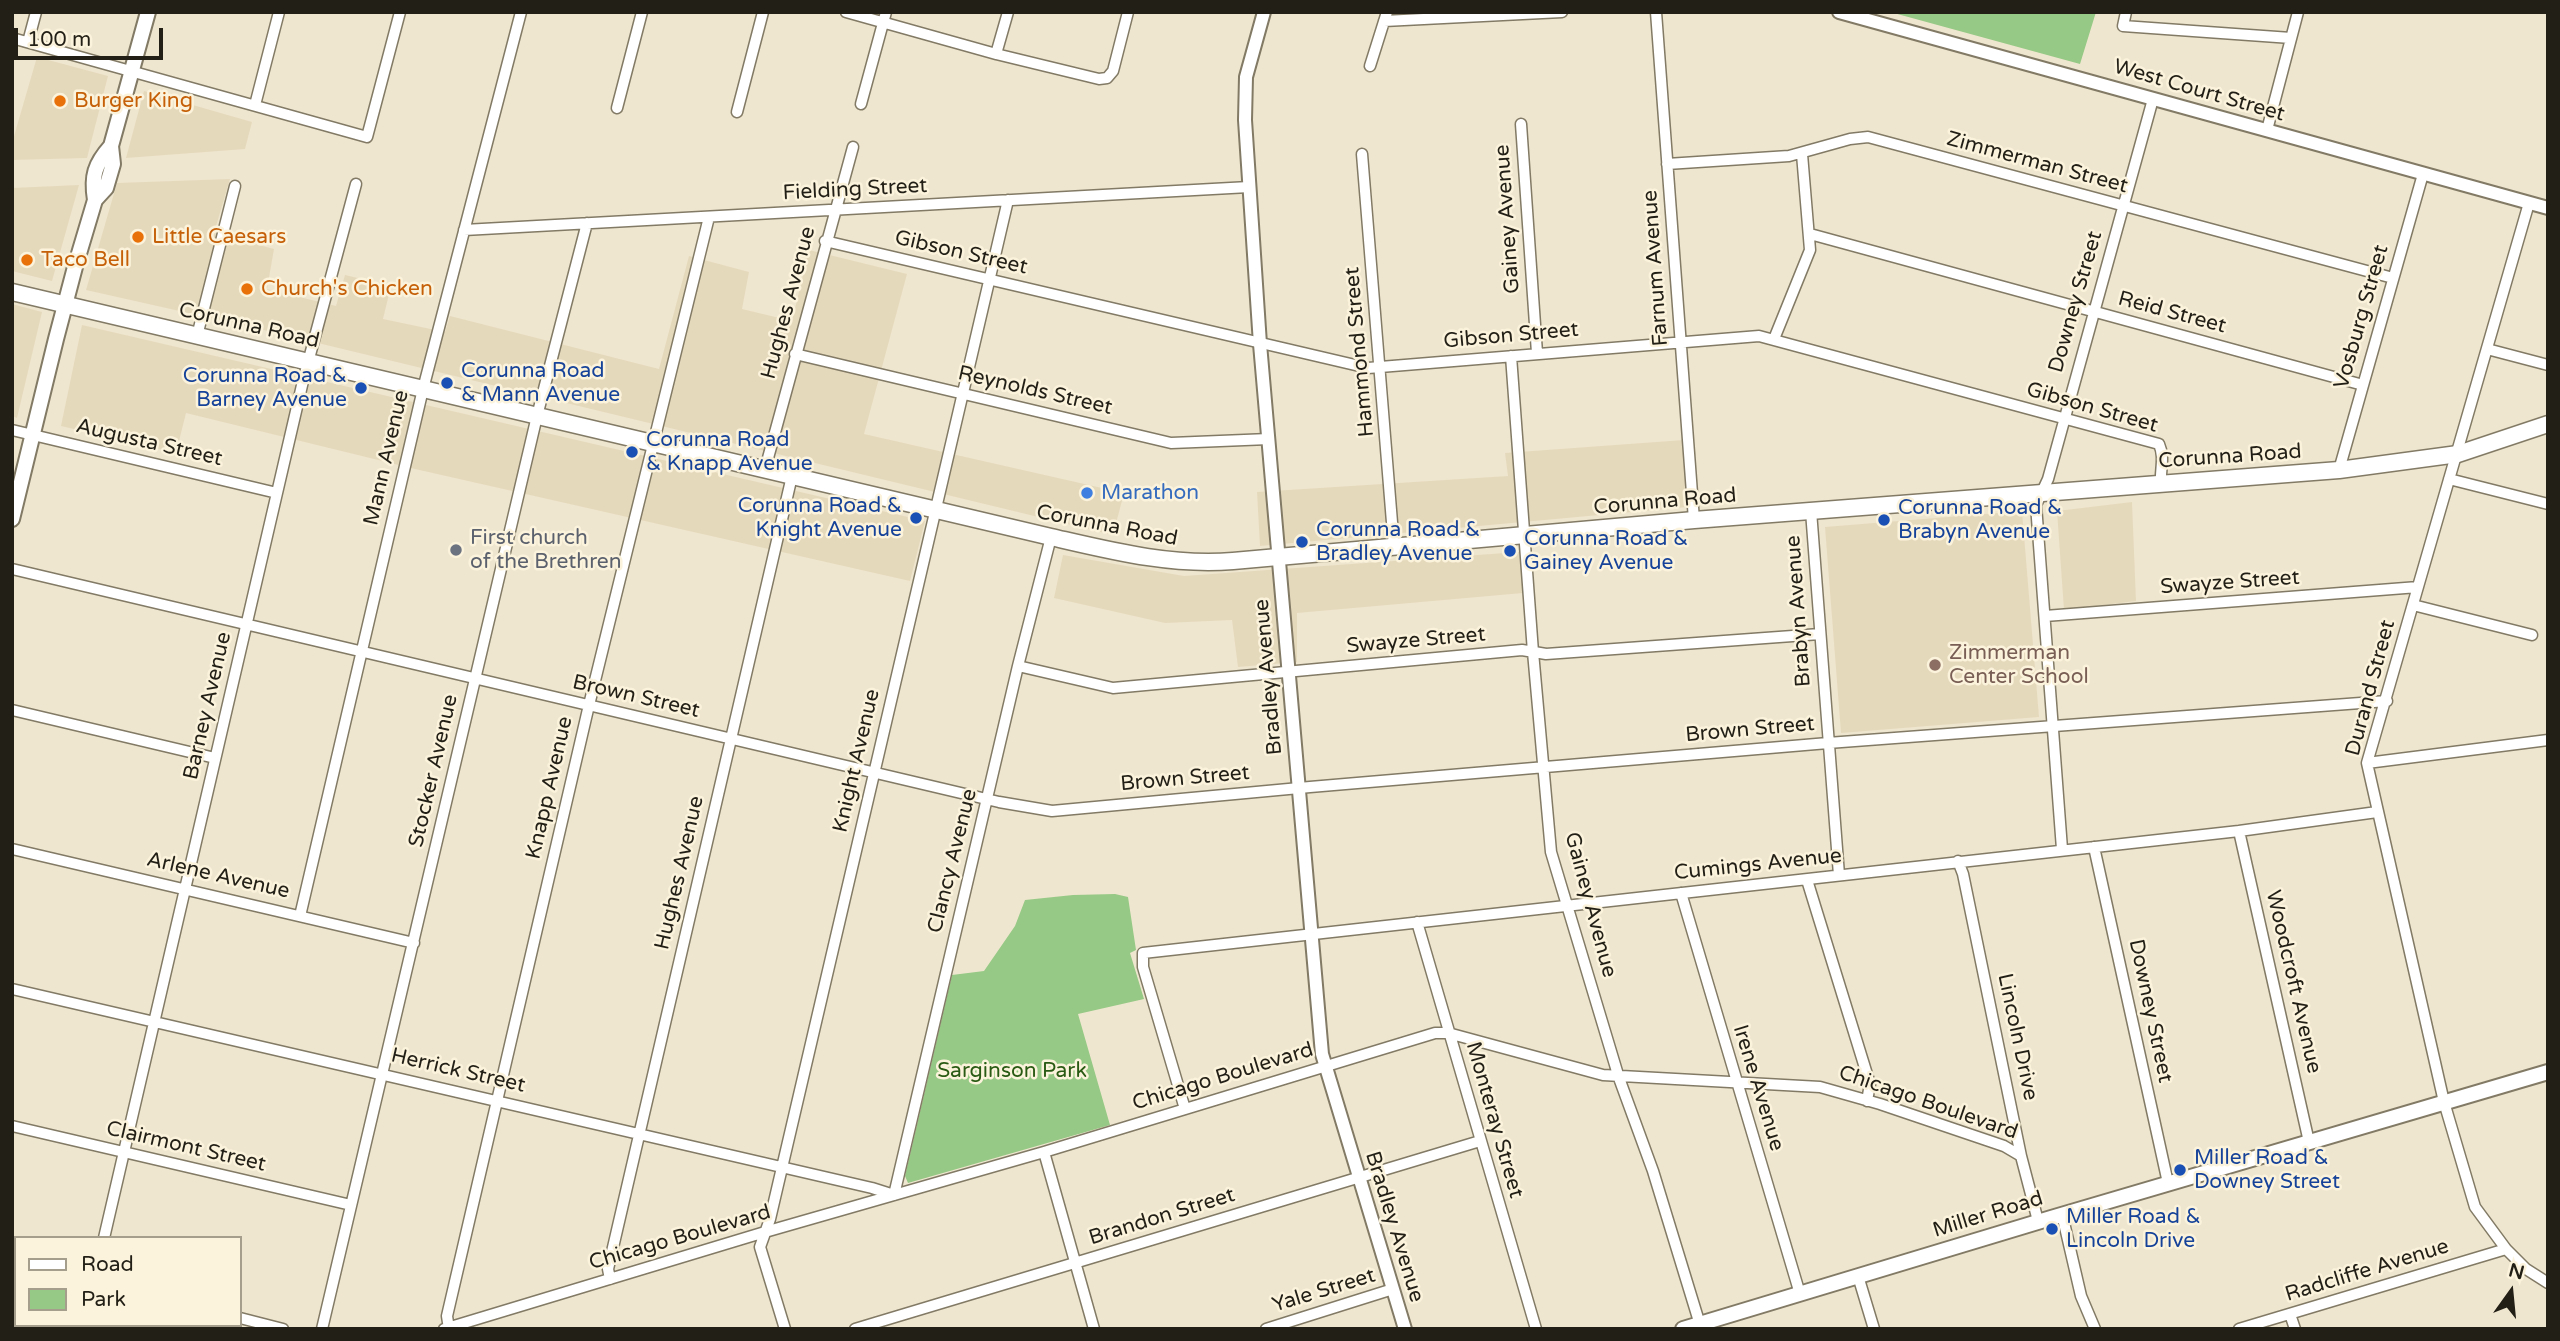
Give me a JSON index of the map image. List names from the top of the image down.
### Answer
{
  "streets": {
    "main road": ["Corunna Road", "Miller Road"],
    "street": [
      "West Court Street",
      "Zimmerman Street",
      "Fielding Street",
      "Gainey Avenue",
      "Gibson Street",
      "Farnum Avenue",
      "Downey Street",
      "Hughes Avenue",
      "Reid Street",
      "Vosburg Street",
      "Hammond Street",
      "Reynolds Street",
      "Augusta Street",
      "Mann Avenue",
      "Swayze Street",
      "Brabyn Avenue",
      "Bradley Avenue",
      "Durand Street",
      "Brown Street",
      "Barney Avenue",
      "Knight Avenue",
      "Stocker Avenue",
      "Knapp Avenue",
      "Clancy Avenue",
      "Cumings Avenue",
      "Arlene Avenue",
      "Woodcroft Avenue",
      "Lincoln Drive",
      "Herrick Street",
      "Chicago Boulevard",
      "Irene Avenue",
      "Monteray Street",
      "Clairmont Street",
      "Brandon Street",
      "Radcliffe Avenue",
      "Yale Street"
    ]
  },
  "crossings": [
    ["West Court Street", "Downey Street"],
    ["West Court Street", "Vosburg Street"],
    ["West Court Street", "Durand Street"],
    ["Zimmerman Street", "Farnum Avenue"],
    ["Zimmerman Street", "Downey Street"],
    ["Zimmerman Street", "Vosburg Street"],
    ["Fielding Street", "Hughes Avenue"],
    ["Fielding Street", "Mann Avenue"],
    ["Fielding Street", "Bradley Avenue"],
    ["Fielding Street", "Knight Avenue"],
    ["Fielding Street", "Stocker Avenue"],
    ["Fielding Street", "Knapp Avenue"],
    ["Gainey Avenue", "Gibson Street"],
    ["Gainey Avenue", "Corunna Road"],
    ["Gainey Avenue", "Swayze Street"],
    ["Gainey Avenue", "Brown Street"],
    ["Gainey Avenue", "Cumings Avenue"],
    ["Gainey Avenue", "Chicago Boulevard"],
    ["Gainey Avenue", "Miller Road"],
    ["Gibson Street", "Farnum Avenue"],
    ["Gibson Street", "Downey Street"],
    ["Gibson Street", "Hughes Avenue"],
    ["Gibson Street", "Corunna Road"],
    ["Gibson Street", "Hammond Street"],
    ["Gibson Street", "Bradley Avenue"],
    ["Gibson Street", "Knight Avenue"],
    ["Farnum Avenue", "Corunna Road"],
    ["Downey Street", "Reid Street"],
    ["Downey Street", "Corunna Road"],
    ["Downey Street", "Swayze Street"],
    ["Downey Street", "Brown Street"],
    ["Downey Street", "Cumings Avenue"],
    ["Downey Street", "Miller Road"],
    ["Hughes Avenue", "Corunna Road"],
    ["Hughes Avenue", "Reynolds Street"],
    ["Hughes Avenue", "Brown Street"],
    ["Hughes Avenue", "Herrick Street"],
    ["Hughes Avenue", "Chicago Boulevard"],
    ["Reid Street", "Vosburg Street"],
    ["Vosburg Street", "Corunna Road"],
    ["Corunna Road", "Hammond Street"],
    ["Corunna Road", "Mann Avenue"],
    ["Corunna Road", "Brabyn Avenue"],
    ["Corunna Road", "Bradley Avenue"],
    ["Corunna Road", "Durand Street"],
    ["Corunna Road", "Barney Avenue"],
    ["Corunna Road", "Knight Avenue"],
    ["Corunna Road", "Stocker Avenue"],
    ["Corunna Road", "Knapp Avenue"],
    ["Corunna Road", "Clancy Avenue"],
    ["Reynolds Street", "Bradley Avenue"],
    ["Reynolds Street", "Knight Avenue"],
    ["Augusta Street", "Barney Avenue"],
    ["Mann Avenue", "Brown Street"],
    ["Mann Avenue", "Arlene Avenue"],
    ["Swayze Street", "Brabyn Avenue"],
    ["Swayze Street", "Bradley Avenue"],
    ["Swayze Street", "Durand Street"],
    ["Swayze Street", "Clancy Avenue"],
    ["Brabyn Avenue", "Brown Street"],
    ["Brabyn Avenue", "Cumings Avenue"],
    ["Bradley Avenue", "Brown Street"],
    ["Bradley Avenue", "Cumings Avenue"],
    ["Bradley Avenue", "Chicago Boulevard"],
    ["Bradley Avenue", "Brandon Street"],
    ["Bradley Avenue", "Yale Street"],
    ["Durand Street", "Brown Street"],
    ["Durand Street", "Cumings Avenue"],
    ["Durand Street", "Miller Road"],
    ["Durand Street", "Radcliffe Avenue"],
    ["Brown Street", "Barney Avenue"],
    ["Brown Street", "Knight Avenue"],
    ["Brown Street", "Stocker Avenue"],
    ["Brown Street", "Knapp Avenue"],
    ["Brown Street", "Clancy Avenue"],
    ["Barney Avenue", "Arlene Avenue"],
    ["Barney Avenue", "Herrick Street"],
    ["Barney Avenue", "Clairmont Street"],
    ["Knight Avenue", "Herrick Street"],
    ["Knight Avenue", "Chicago Boulevard"],
    ["Stocker Avenue", "Arlene Avenue"],
    ["Stocker Avenue", "Herrick Street"],
    ["Stocker Avenue", "Clairmont Street"],
    ["Knapp Avenue", "Herrick Street"],
    ["Knapp Avenue", "Chicago Boulevard"],
    ["Clancy Avenue", "Herrick Street"],
    ["Clancy Avenue", "Chicago Boulevard"],
    ["Cumings Avenue", "Woodcroft Avenue"],
    ["Cumings Avenue", "Lincoln Drive"],
    ["Cumings Avenue", "Chicago Boulevard"],
    ["Cumings Avenue", "Irene Avenue"],
    ["Cumings Avenue", "Monteray Street"],
    ["Woodcroft Avenue", "Miller Road"],
    ["Lincoln Drive", "Chicago Boulevard"],
    ["Lincoln Drive", "Miller Road"],
    ["Herrick Street", "Chicago Boulevard"],
    ["Chicago Boulevard", "Irene Avenue"],
    ["Chicago Boulevard", "Monteray Street"],
    ["Irene Avenue", "Miller Road"],
    ["Monteray Street", "Brandon Street"]
  ],
  "parks": ["Sarginson Park"],
  "places": [
    "Burger King",
    "Little Caesars",
    "Taco Bell",
    "Church's Chicken",
    "Corunna Road & Mann Avenue",
    "Corunna Road & Barney Avenue",
    "Corunna Road & Knapp Avenue",
    "Marathon",
    "Corunna Road & Knight Avenue",
    "Corunna Road & Brabyn Avenue",
    "Corunna Road & Bradley Avenue",
    "First church of the Brethren",
    "Corunna Road & Gainey Avenue",
    "Zimmerman Center School",
    "Miller Road & Downey Street",
    "Miller Road & Lincoln Drive"
  ],
  "legend": ["Road", "Park"],
  "scale_bar": "100 m",
  "north": "top"
}
